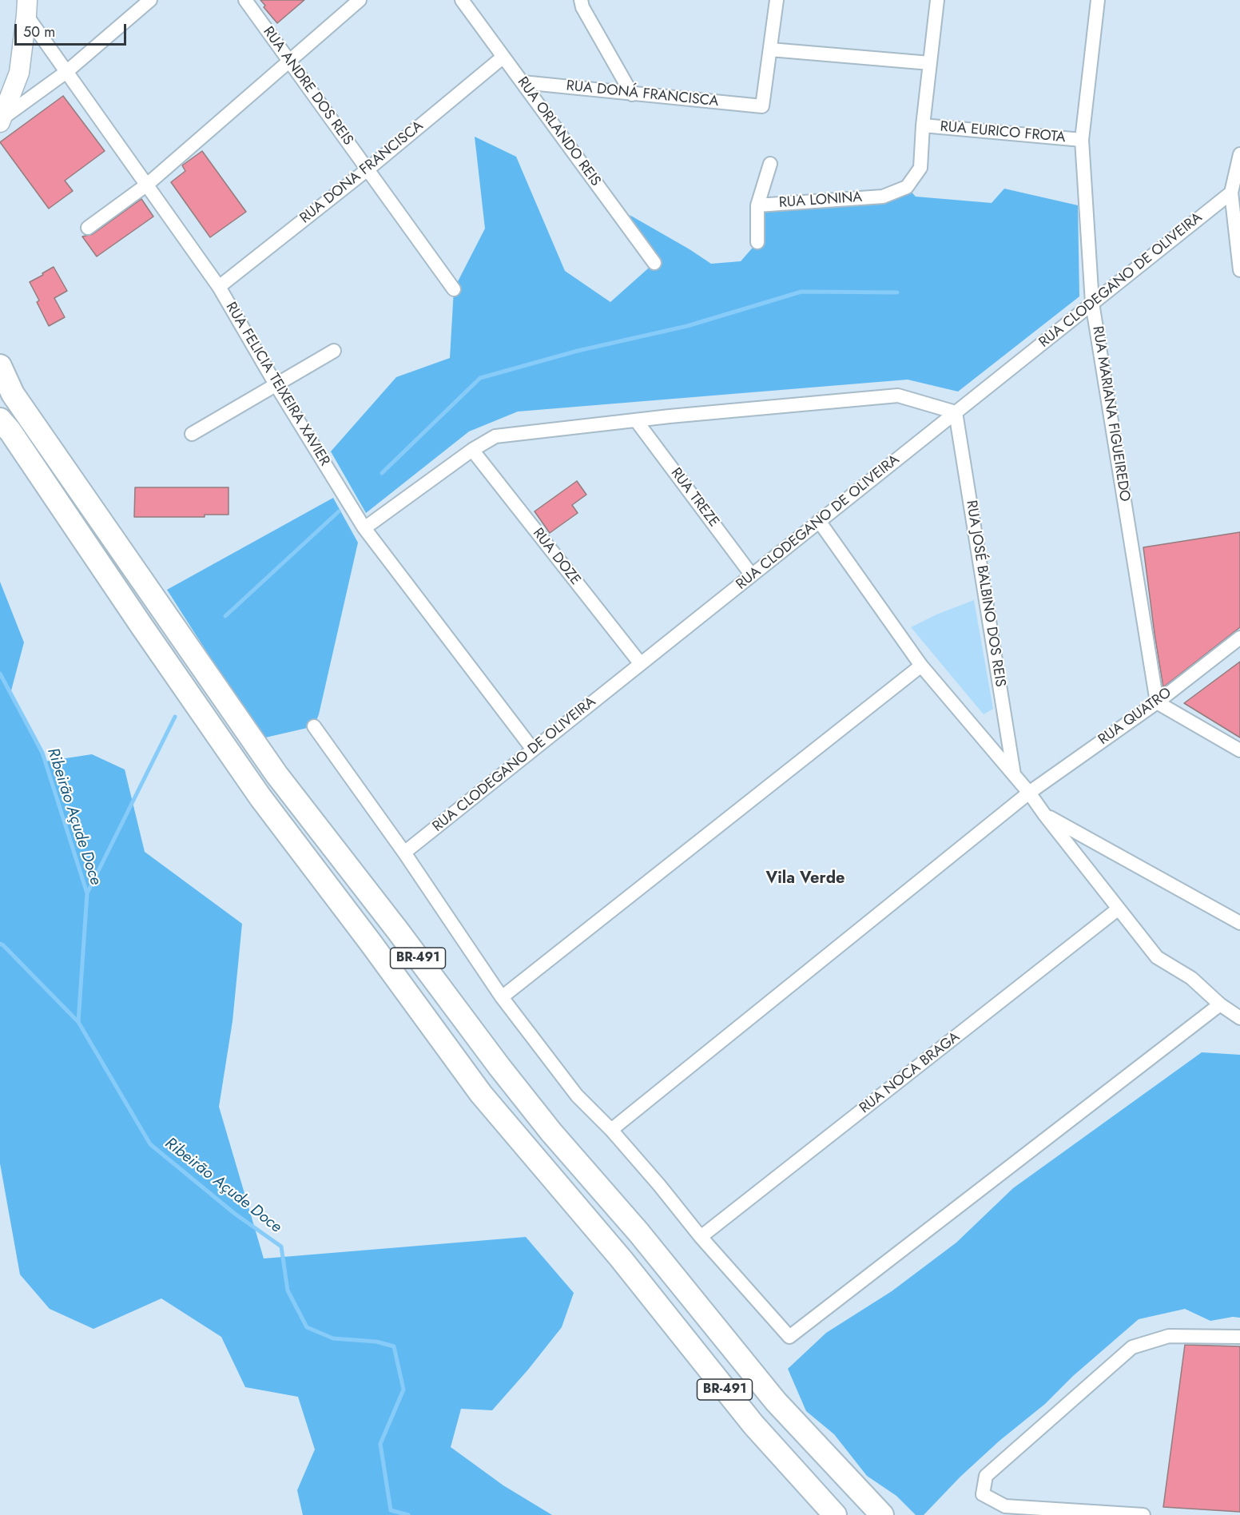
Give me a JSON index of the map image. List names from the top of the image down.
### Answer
{
  "streets": {
    "highway": ["BR-491"],
    "street": [
      "RUA ANDRE DOS REIS",
      "RUA DONÁ FRANCISCA",
      "RUA ORLANDO REIS",
      "RUA EURICO FROTA",
      "RUA DONA FRANCISCA",
      "RUA LONINA",
      "RUA CLODEGANO DE OLIVEIRA",
      "RUA FELICIA TEIXEIRA XAVIER",
      "RUA MARIANA FIGUEIREDO",
      "RUA TREZE",
      "RUA DOZE",
      "RUA JOSÉ BALBINO DOS REIS",
      "RUA QUATRO",
      "RUA NOCA BRAGA"
    ]
  },
  "crossings": [
    ["RUA ANDRE DOS REIS", "RUA DONA FRANCISCA"],
    ["RUA DONÁ FRANCISCA", "RUA ORLANDO REIS"],
    ["RUA ORLANDO REIS", "RUA DONA FRANCISCA"],
    ["RUA EURICO FROTA", "RUA LONINA"],
    ["RUA EURICO FROTA", "RUA MARIANA FIGUEIREDO"],
    ["RUA DONA FRANCISCA", "RUA FELICIA TEIXEIRA XAVIER"],
    ["RUA CLODEGANO DE OLIVEIRA", "RUA FELICIA TEIXEIRA XAVIER"],
    ["RUA CLODEGANO DE OLIVEIRA", "RUA MARIANA FIGUEIREDO"],
    ["RUA CLODEGANO DE OLIVEIRA", "RUA TREZE"],
    ["RUA CLODEGANO DE OLIVEIRA", "RUA DOZE"],
    ["RUA CLODEGANO DE OLIVEIRA", "RUA JOSÉ BALBINO DOS REIS"],
    ["RUA MARIANA FIGUEIREDO", "RUA QUATRO"]
  ],
  "districts": ["Vila Verde"],
  "water": ["Ribeirão Açude Doce"],
  "scale_bar": "50 m"
}
